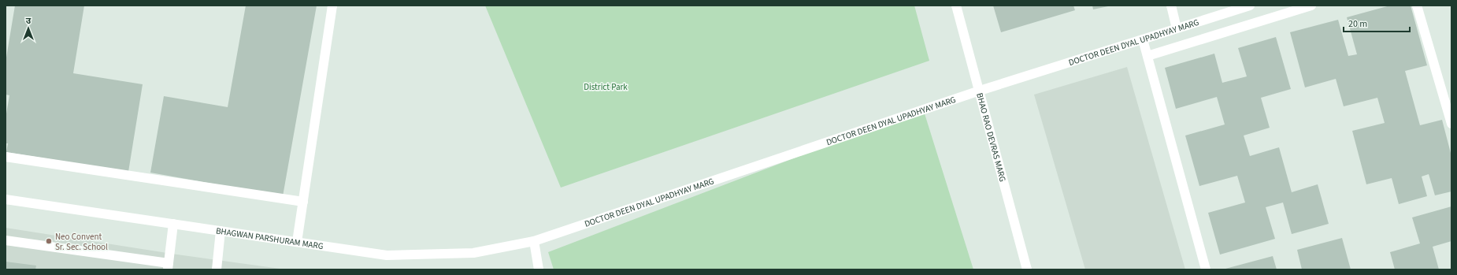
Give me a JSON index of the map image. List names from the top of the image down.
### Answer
{
  "streets": {
    "street": ["DOCTOR DEEN DYAL UPADHYAY MARG", "BHAO RAO DEVRAS MARG", "BHAGWAN PARSHURAM MARG"]
  },
  "crossings": [
    ["DOCTOR DEEN DYAL UPADHYAY MARG", "BHAO RAO DEVRAS MARG"],
    ["DOCTOR DEEN DYAL UPADHYAY MARG", "BHAGWAN PARSHURAM MARG"]
  ],
  "parks": ["District Park"],
  "places": ["Neo Convent Sr. Sec. School"],
  "scale_bar": "20 m",
  "north": "top"
}
